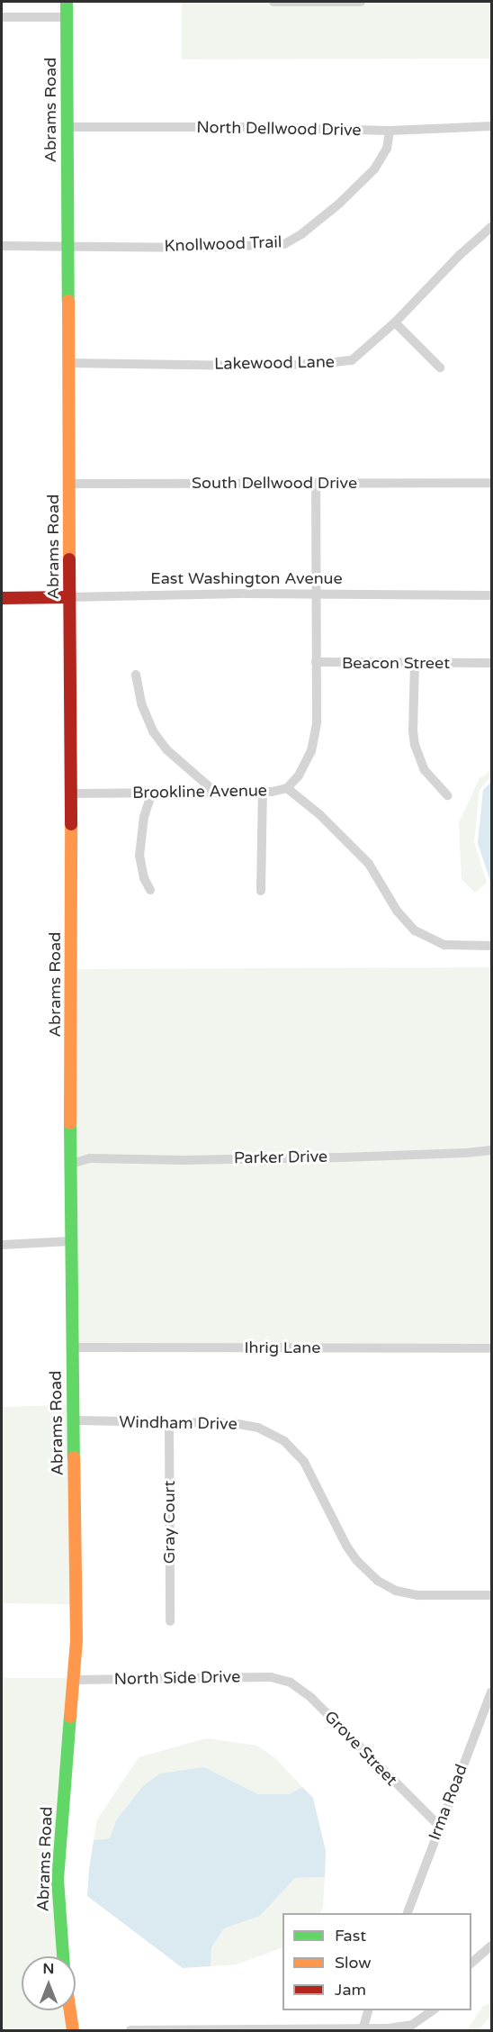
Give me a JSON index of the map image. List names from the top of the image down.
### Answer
{
  "streets": {
    "street": [
      "Abrams Road",
      "North Dellwood Drive",
      "Knollwood Trail",
      "Lakewood Lane",
      "South Dellwood Drive",
      "East Washington Avenue",
      "Beacon Street",
      "Brookline Avenue",
      "Parker Drive",
      "Ihrig Lane",
      "Windham Drive",
      "Gray Court",
      "North Side Drive",
      "Grove Street",
      "Irma Road"
    ]
  },
  "crossings": [
    ["Abrams Road", "North Dellwood Drive"],
    ["Abrams Road", "Knollwood Trail"],
    ["Abrams Road", "Lakewood Lane"],
    ["Abrams Road", "South Dellwood Drive"],
    ["Abrams Road", "East Washington Avenue"],
    ["Abrams Road", "Brookline Avenue"],
    ["Abrams Road", "Parker Drive"],
    ["Abrams Road", "Ihrig Lane"],
    ["Abrams Road", "Windham Drive"],
    ["Abrams Road", "North Side Drive"],
    ["North Dellwood Drive", "Knollwood Trail"],
    ["South Dellwood Drive", "Brookline Avenue"],
    ["East Washington Avenue", "Brookline Avenue"],
    ["Beacon Street", "Brookline Avenue"],
    ["Windham Drive", "Gray Court"],
    ["North Side Drive", "Grove Street"],
    ["Grove Street", "Irma Road"]
  ],
  "legend": ["Fast", "Slow", "Jam"],
  "north": "top"
}
